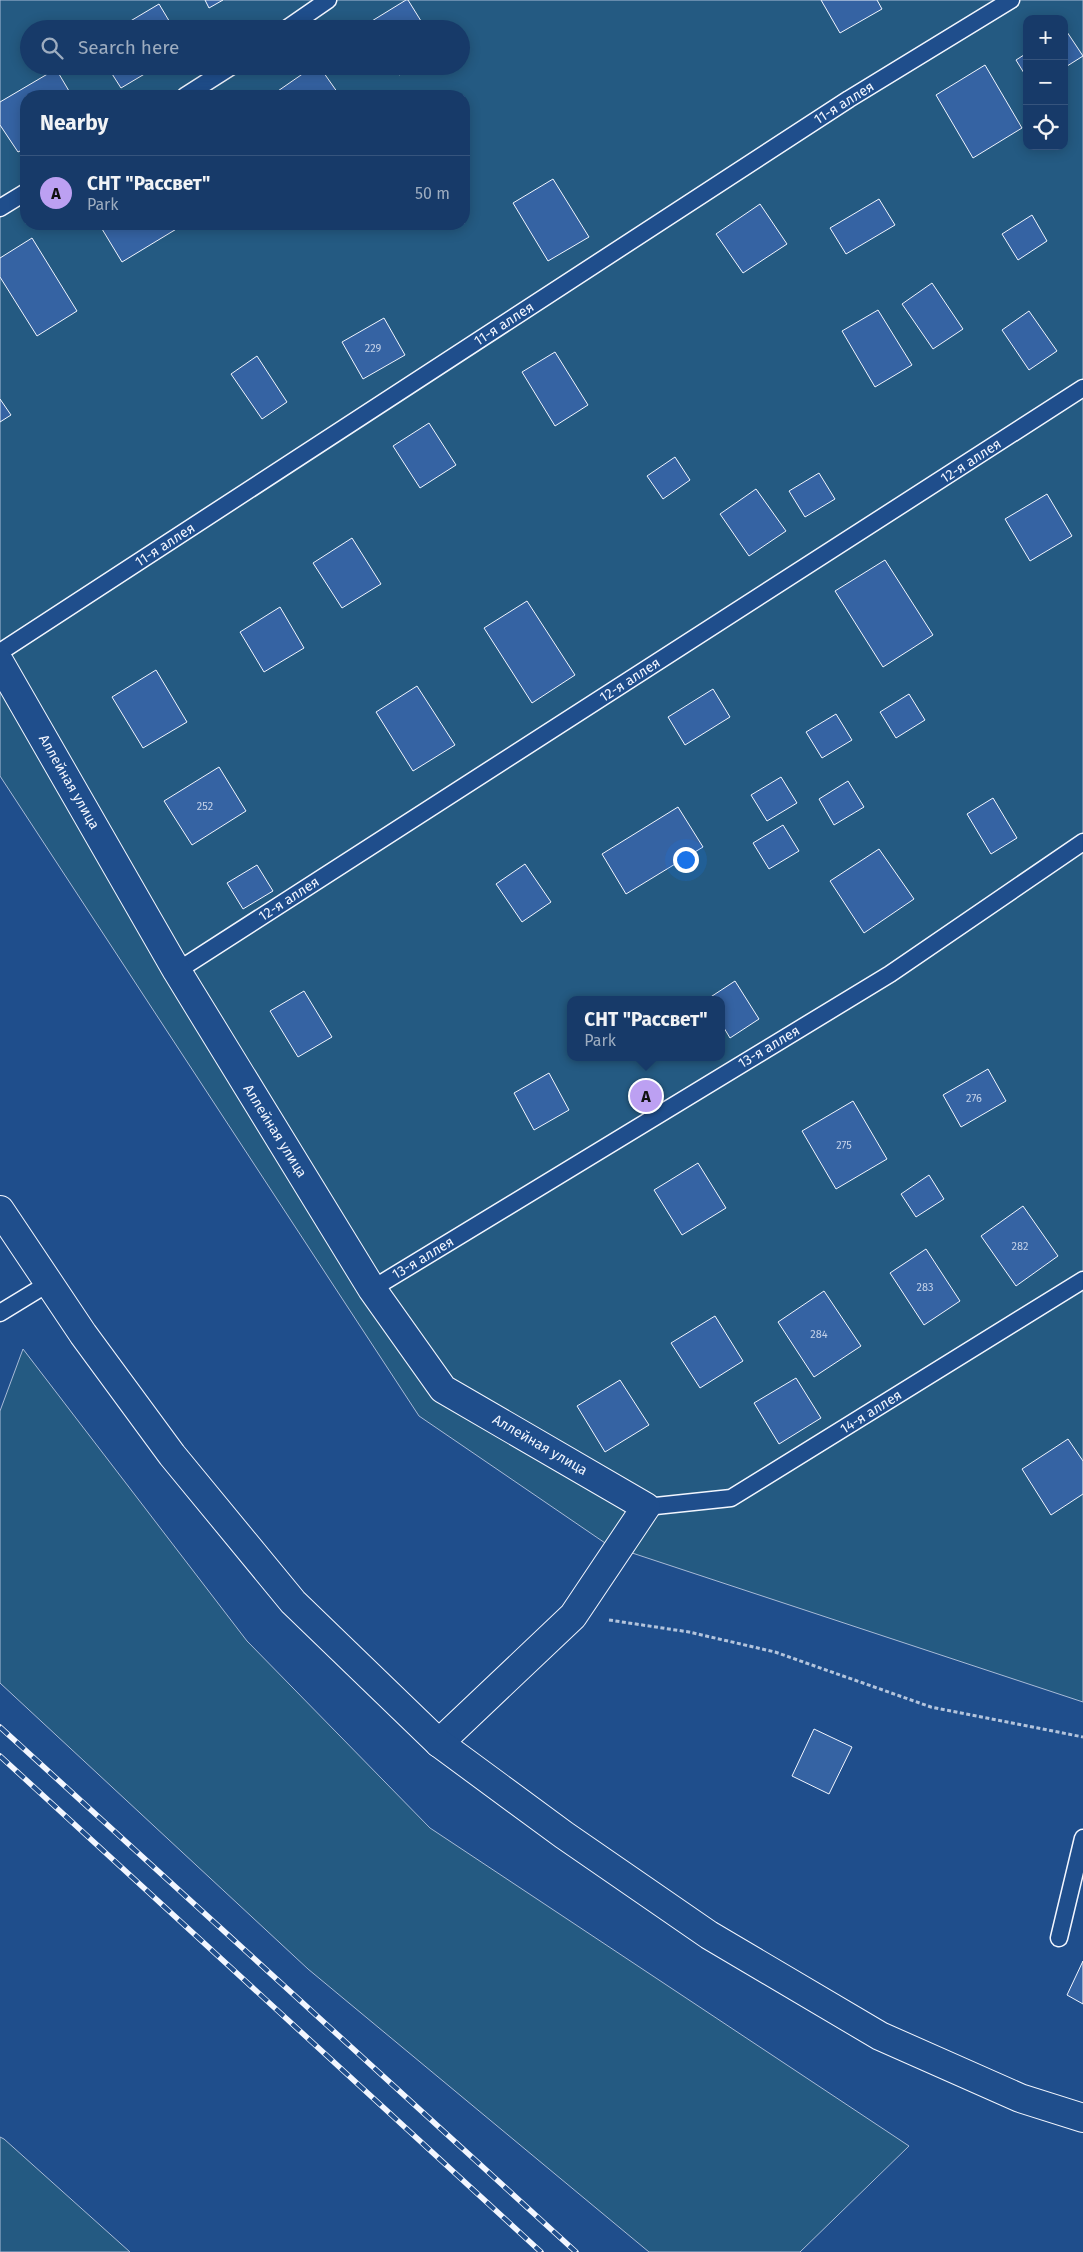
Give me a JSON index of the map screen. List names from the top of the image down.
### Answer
{
  "streets": {
    "street": ["Аллейная улица"],
    "lane": [
      "11-я аллея",
      "12-я аллея",
      "13-я аллея",
      "14-я аллея"
    ]
  },
  "crossings": [
    ["12-я аллея", "Аллейная улица"],
    ["Аллейная улица", "13-я аллея"],
    ["Аллейная улица", "14-я аллея"]
  ],
  "house_numbers": [
    "229",
    "252",
    "276",
    "275",
    "282",
    "283",
    "284"
  ],
  "page": {
    "map_buttons": ["+", "−"],
    "search": "Search here",
    "heading": "Nearby",
    "list": [
      {
        "mark": "A",
        "name": "СНТ \"Рассвет\"",
        "note": "Park",
        "value": "50 m"
      }
    ],
    "popup": ["СНТ \"Рассвет\"", "Park"],
    "pins": "A"
  }
}
